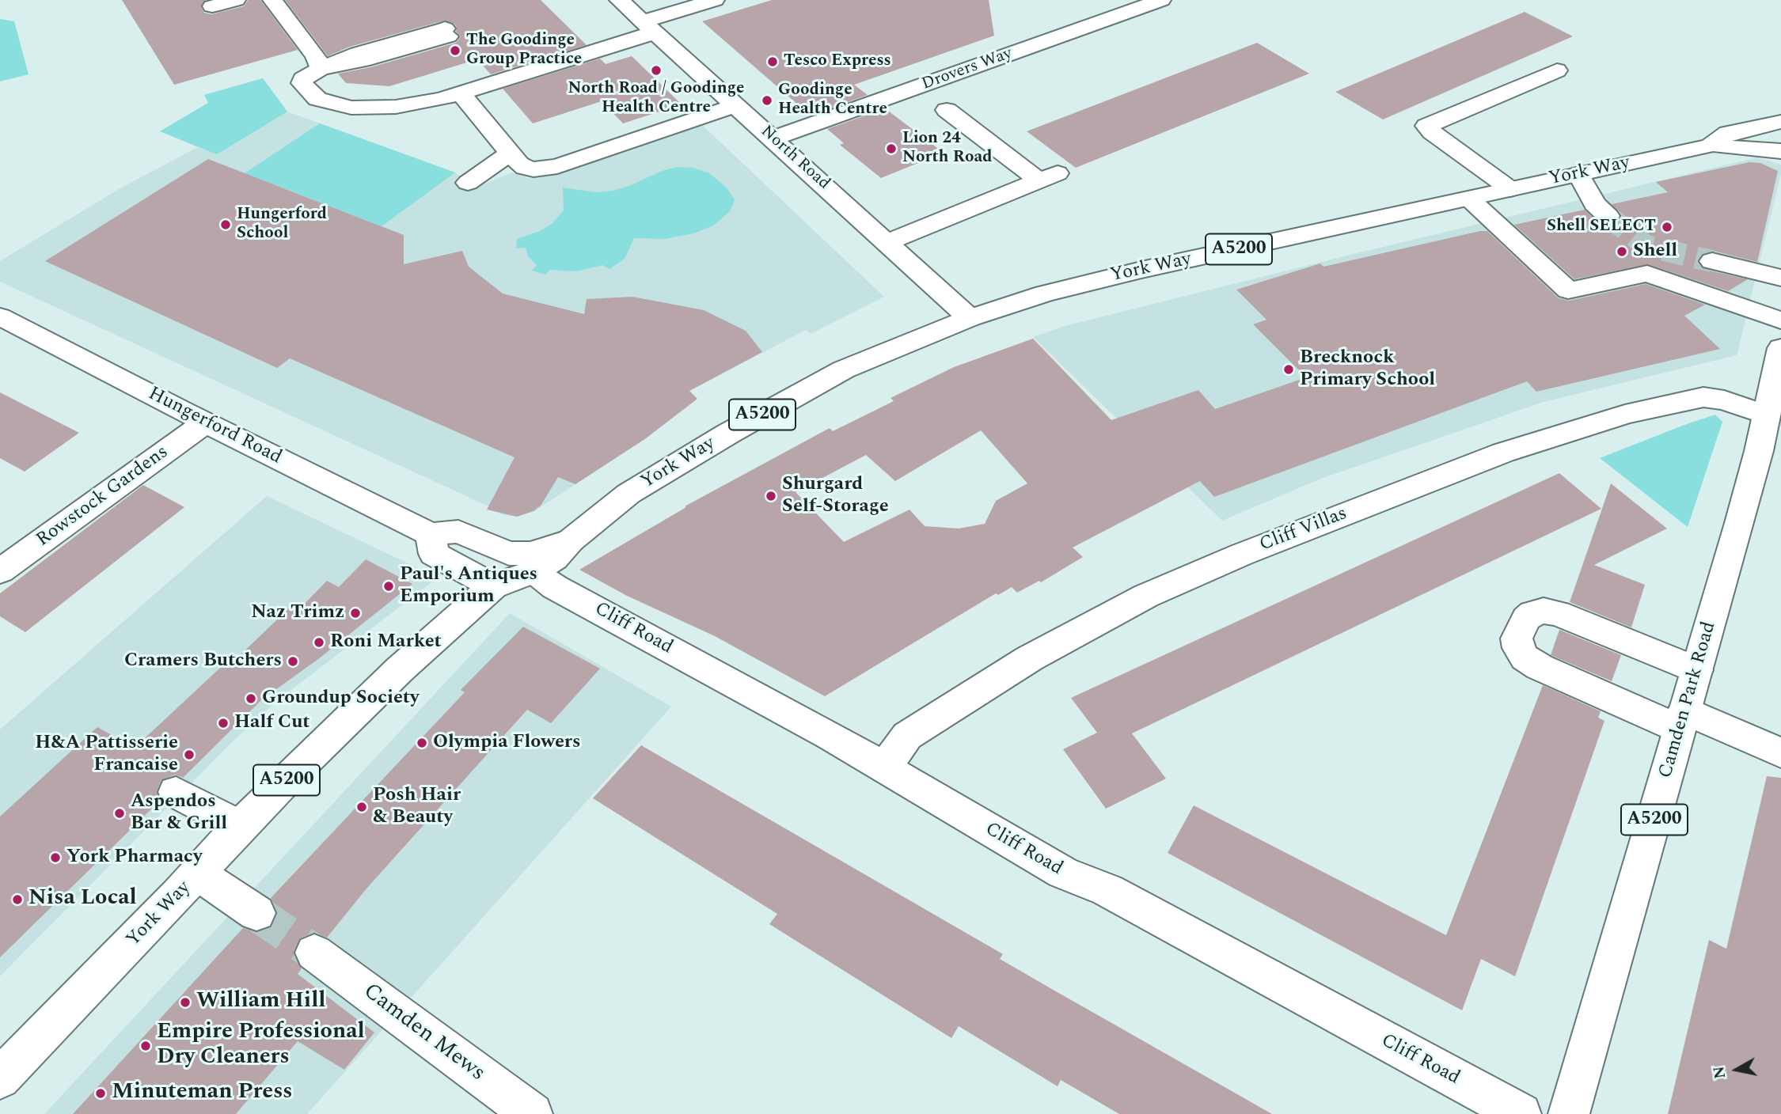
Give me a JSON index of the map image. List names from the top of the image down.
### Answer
{
  "streets": {
    "street": [
      "Drovers Way",
      "North Road",
      "York Way",
      "A5200",
      "Hungerford Road",
      "Rowstock Gardens",
      "Cliff Villas",
      "Cliff Road",
      "Camden Park Road",
      "Camden Mews"
    ]
  },
  "crossings": [
    ["Drovers Way", "North Road"],
    ["North Road", "York Way"],
    ["York Way", "A5200"],
    ["York Way", "Cliff Road"],
    ["Hungerford Road", "Rowstock Gardens"],
    ["Cliff Villas", "Cliff Road"],
    ["Cliff Villas", "Camden Park Road"]
  ],
  "places": [
    "The Goodinge Group Practice",
    "Tesco Express",
    "North Road / Goodinge Health Centre",
    "Goodinge Health Centre",
    "Lion 24 North Road",
    "Hungerford School",
    "Shell SELECT",
    "Shell",
    "Brecknock Primary School",
    "Shurgard Self-Storage",
    "Paul's Antiques Emporium",
    "Naz Trimz",
    "Roni Market",
    "Cramers Butchers",
    "Groundup Society",
    "Half Cut",
    "Olympia Flowers",
    "H&A Pattisserie Francaise",
    "Posh Hair & Beauty",
    "Aspendos Bar & Grill",
    "York Pharmacy",
    "Nisa Local",
    "William Hill",
    "Empire Professional Dry Cleaners",
    "Minuteman Press"
  ],
  "north": "left"
}
